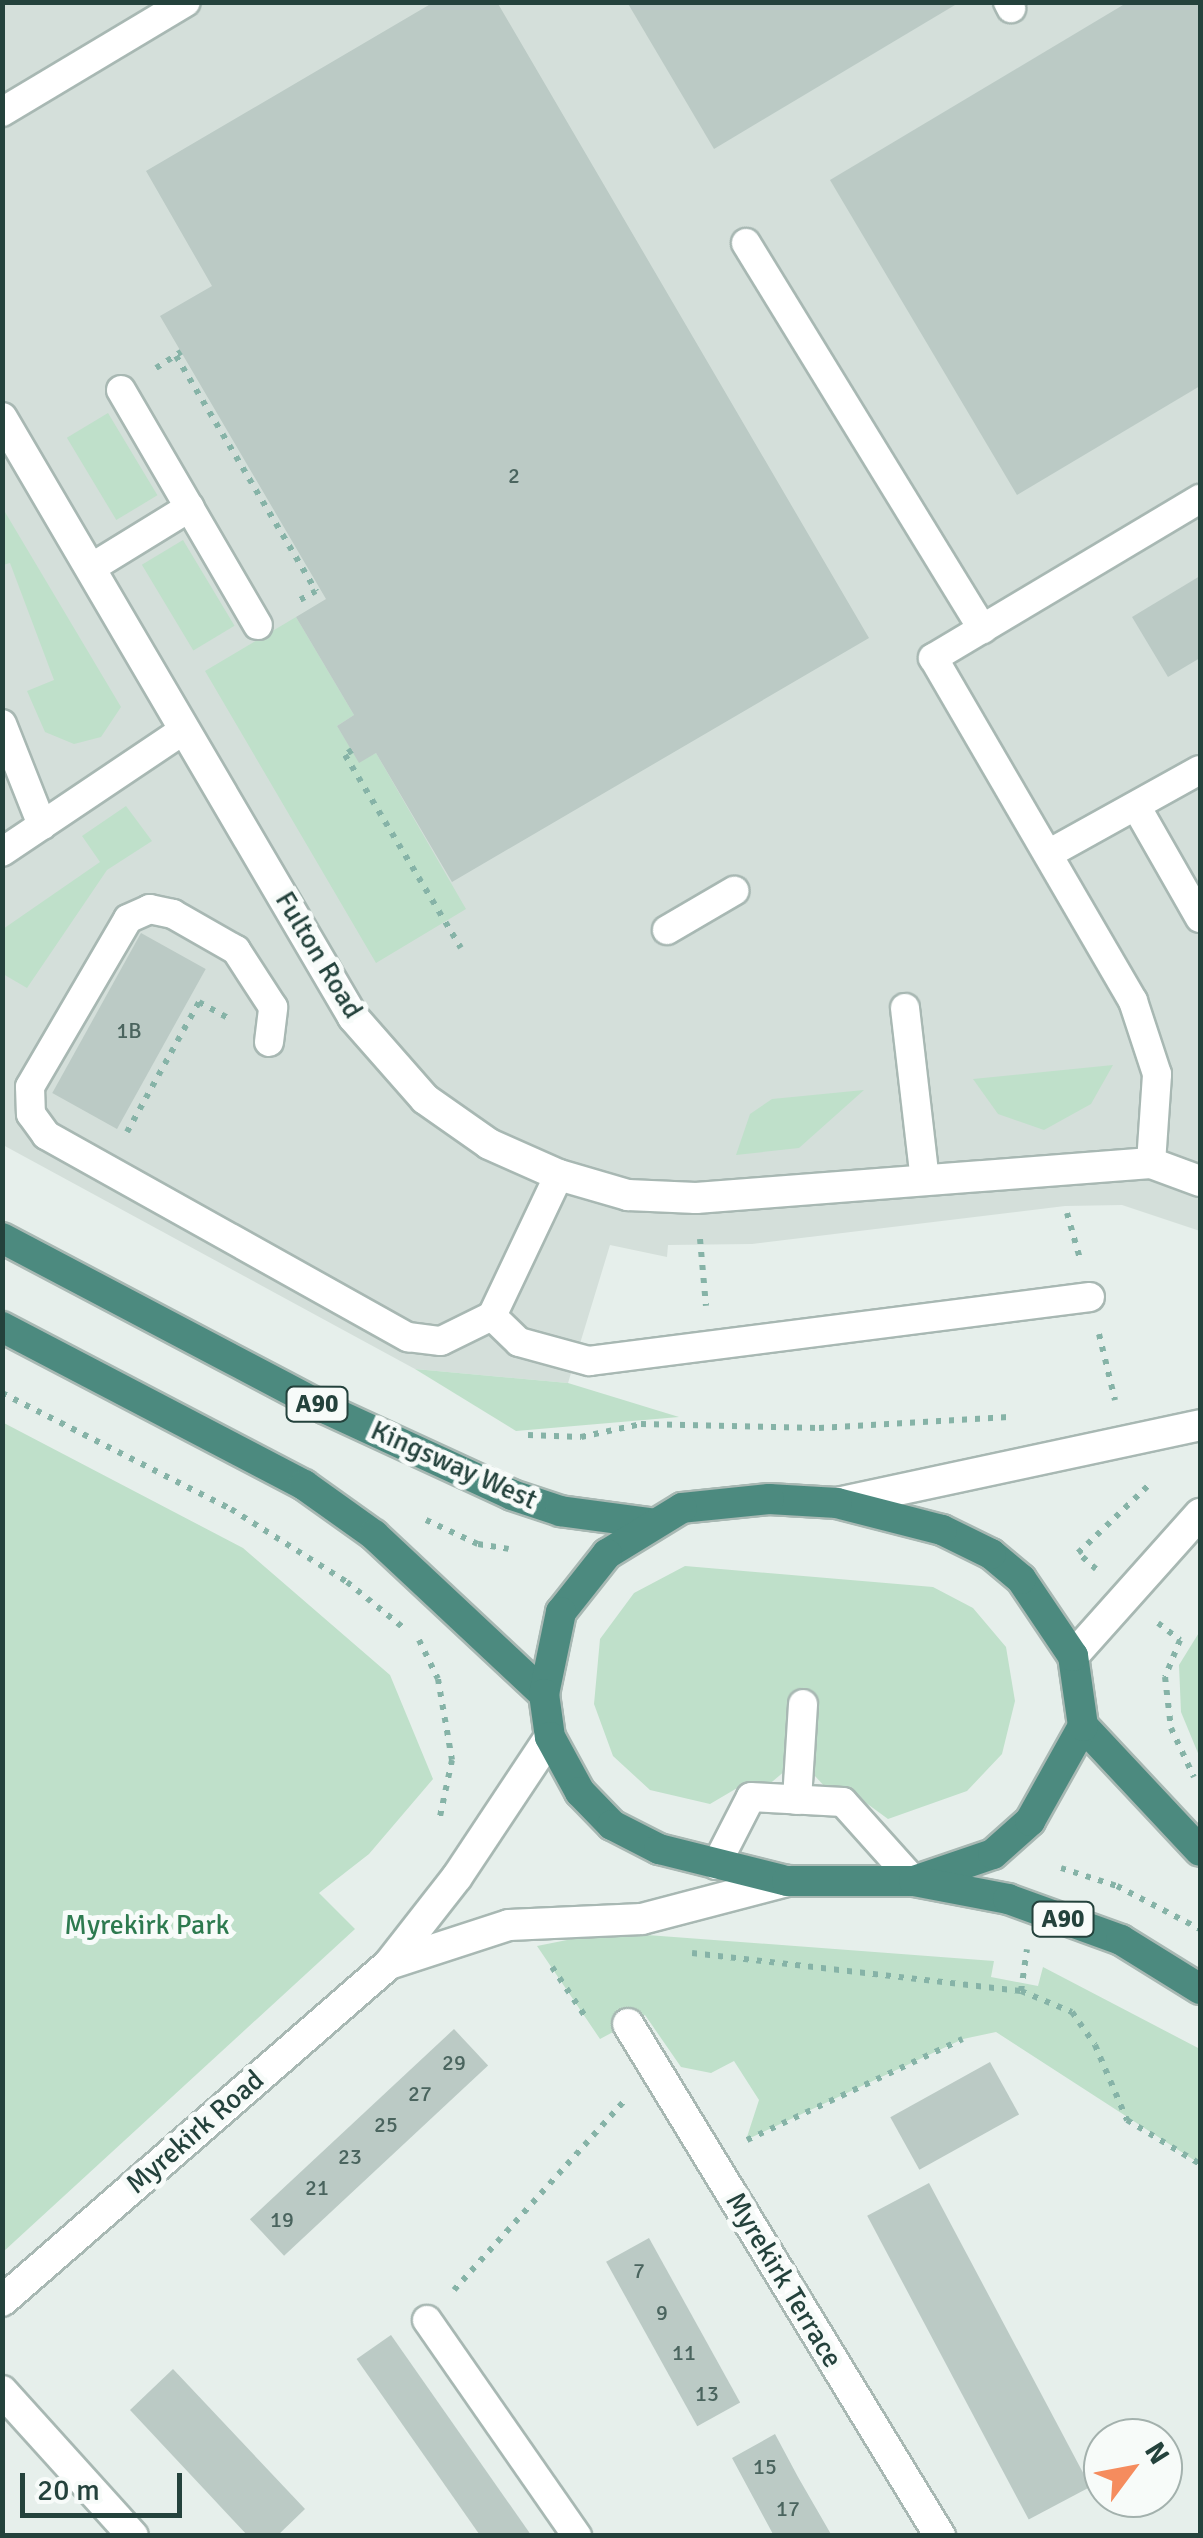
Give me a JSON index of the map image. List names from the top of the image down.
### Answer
{
  "streets": {
    "highway": ["A90", "Kingsway West"],
    "street": ["Fulton Road", "Myrekirk Road", "Myrekirk Terrace"]
  },
  "crossings": [
    ["Kingsway West", "Myrekirk Road"]
  ],
  "parks": ["Myrekirk Park"],
  "house_numbers": [
    "2",
    "1B",
    "29",
    "27",
    "25",
    "23",
    "21",
    "19",
    "7",
    "9",
    "11",
    "13",
    "15",
    "17"
  ],
  "scale_bar": "20 m",
  "north": "top right"
}
